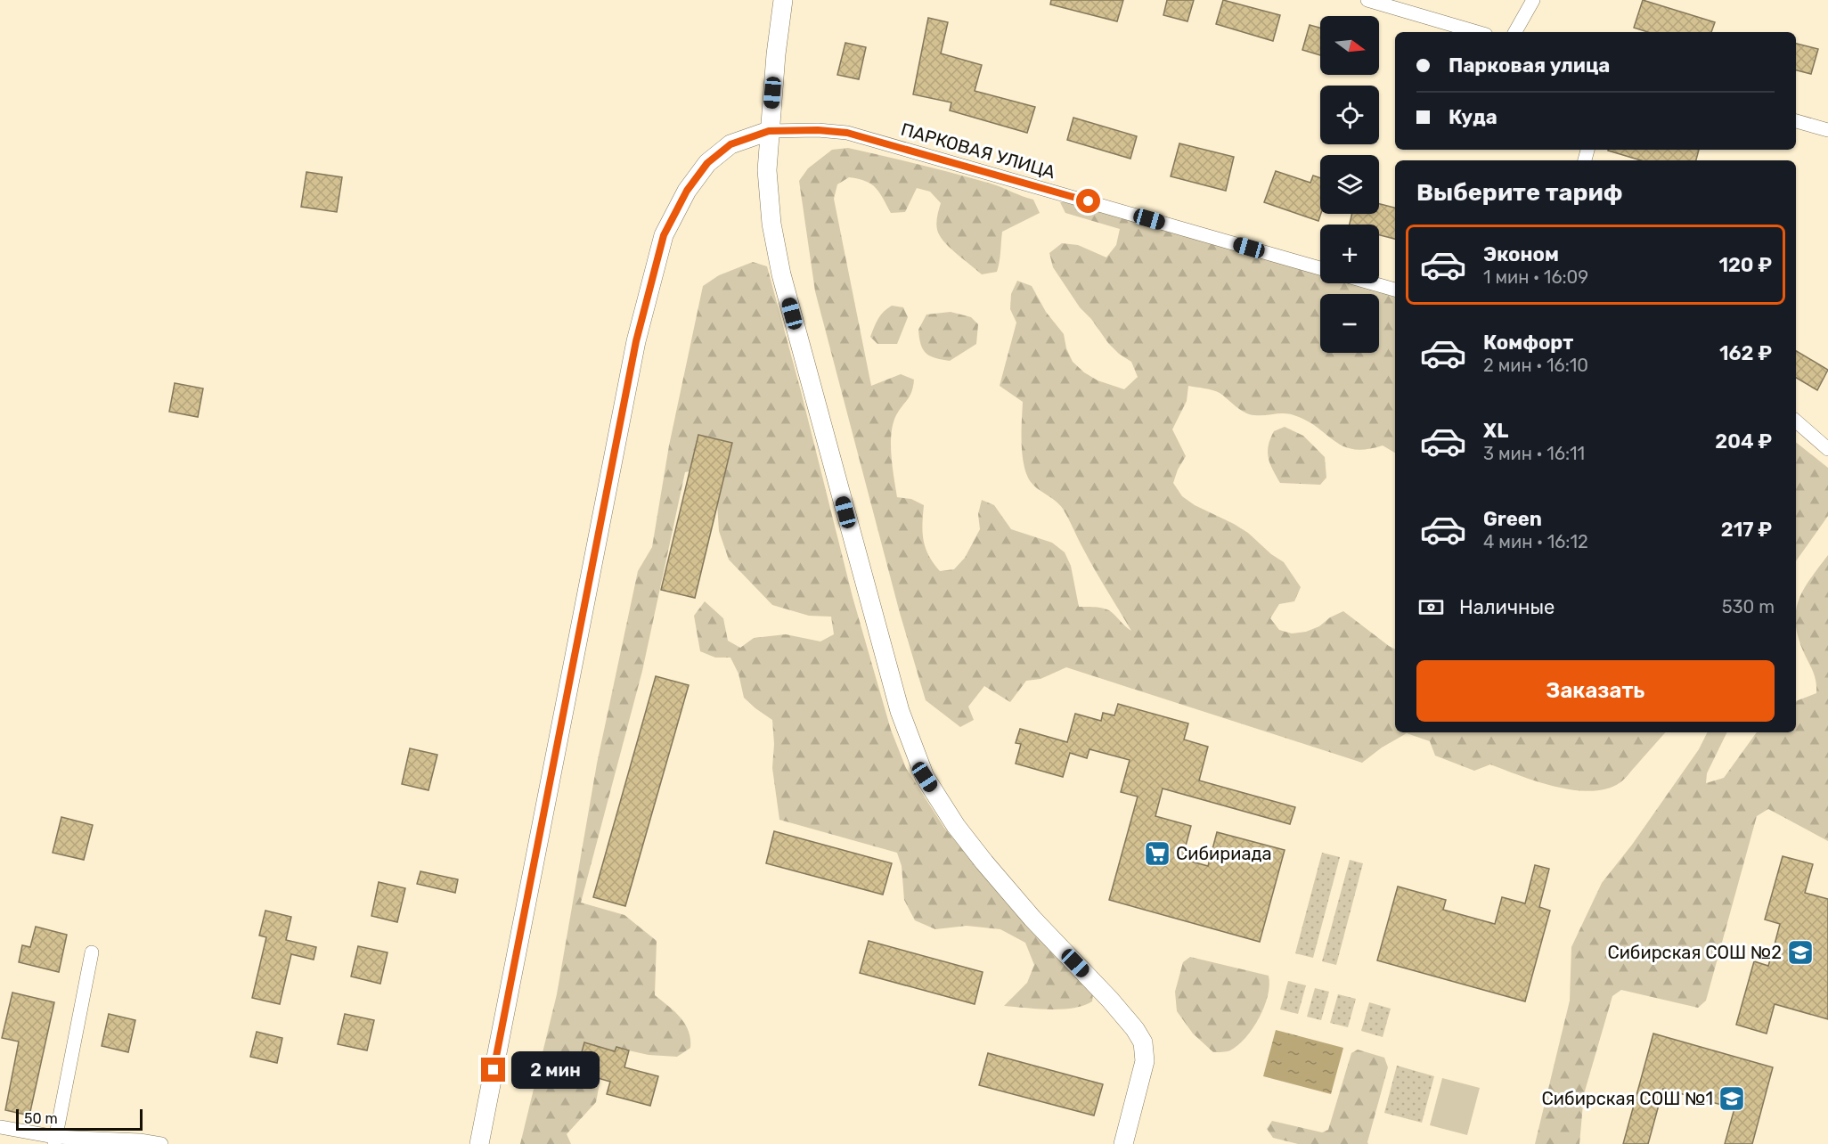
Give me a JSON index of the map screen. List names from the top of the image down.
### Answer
{
  "streets": {
    "street": ["ПАРКОВАЯ УЛИЦА"]
  },
  "places": {
    "supermarket": ["Сибириада"],
    "school or university": ["Сибирская СОШ №2", "Сибирская СОШ №1"]
  },
  "scale_bar": "50 m",
  "north": "right",
  "page": {
    "map_buttons": ["+", "−"],
    "banner": ["Парковая улица", "Куда"],
    "heading": "Выберите тариф",
    "list": [
      {
        "name": "Эконом",
        "note": "1 мин · 16:09",
        "value": "120 ₽"
      },
      {
        "name": "Комфорт",
        "note": "2 мин · 16:10",
        "value": "162 ₽"
      },
      {
        "name": "XL",
        "note": "3 мин · 16:11",
        "value": "204 ₽"
      },
      {
        "name": "Green",
        "note": "4 мин · 16:12",
        "value": "217 ₽"
      }
    ],
    "pay": ["Наличные", "530 m"],
    "buttons": "Заказать",
    "bubble": "2 мин",
    "scale": "50 m"
  }
}
